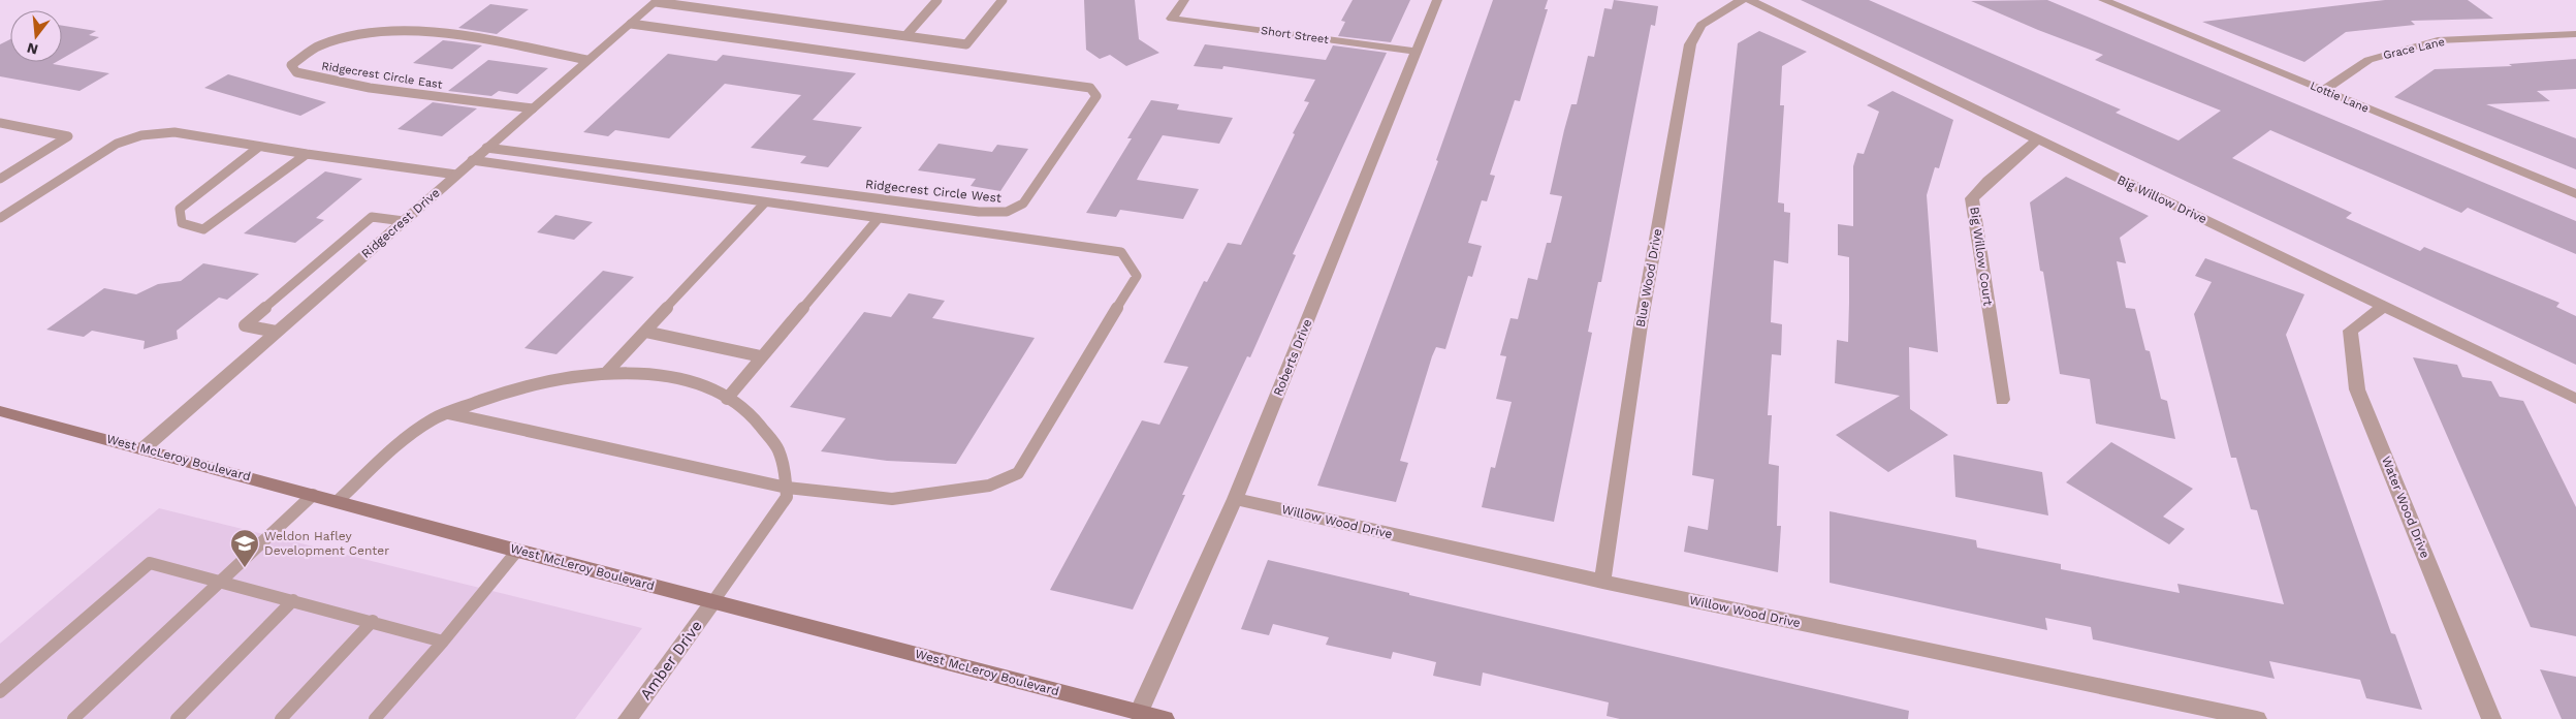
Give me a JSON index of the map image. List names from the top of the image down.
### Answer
{
  "streets": {
    "main road": ["West McLeroy Boulevard"],
    "street": [
      "Short Street",
      "Grace Lane",
      "Lottie Lane",
      "Big Willow Drive",
      "Ridgecrest Drive",
      "Big Willow Court",
      "Blue Wood Drive",
      "Roberts Drive",
      "Water Wood Drive",
      "Willow Wood Drive",
      "Amber Drive"
    ],
    "lane": ["Ridgecrest Circle East", "Ridgecrest Circle West"]
  },
  "crossings": [
    ["Short Street", "Roberts Drive"],
    ["Grace Lane", "Lottie Lane"],
    ["Ridgecrest Circle East", "Ridgecrest Drive"],
    ["Ridgecrest Circle West", "Ridgecrest Drive"],
    ["Big Willow Drive", "Big Willow Court"],
    ["Big Willow Drive", "Water Wood Drive"],
    ["Ridgecrest Drive", "West McLeroy Boulevard"],
    ["Blue Wood Drive", "Willow Wood Drive"],
    ["Roberts Drive", "West McLeroy Boulevard"],
    ["Roberts Drive", "Willow Wood Drive"],
    ["West McLeroy Boulevard", "Amber Drive"]
  ],
  "places": {
    "school or university": ["Weldon Hafley Development Center"]
  },
  "north": "bottom"
}
